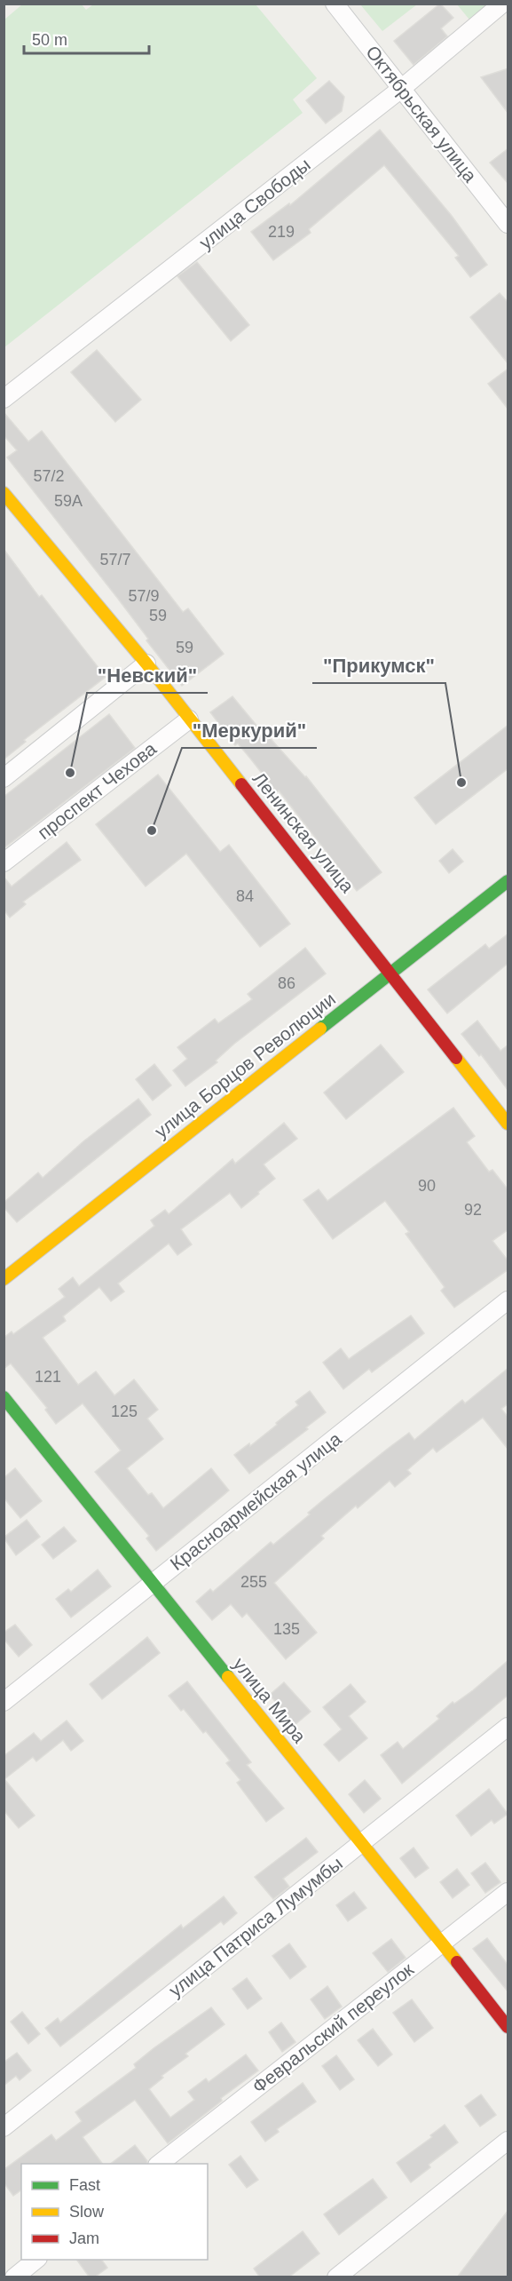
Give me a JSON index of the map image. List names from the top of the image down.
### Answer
{
  "streets": {
    "street": [
      "Октябрьская улица",
      "улица Свободы",
      "проспект Чехова",
      "Ленинская улица",
      "улица Борцов Революции",
      "Красноармейская улица",
      "улица Мира",
      "улица Патриса Лумумбы",
      "Февральский переулок"
    ]
  },
  "crossings": [
    ["Октябрьская улица", "улица Свободы"],
    ["проспект Чехова", "Ленинская улица"],
    ["Ленинская улица", "улица Борцов Революции"],
    ["Красноармейская улица", "улица Мира"],
    ["улица Мира", "улица Патриса Лумумбы"],
    ["улица Мира", "Февральский переулок"]
  ],
  "places": ["\"Невский\"", "\"Прикумск\"", "\"Меркурий\""],
  "house_numbers": [
    "219",
    "57/2",
    "59А",
    "57/7",
    "57/9",
    "59",
    "59",
    "84",
    "86",
    "90",
    "92",
    "121",
    "125",
    "255",
    "135"
  ],
  "legend": ["Fast", "Slow", "Jam"],
  "scale_bar": "50 m"
}
